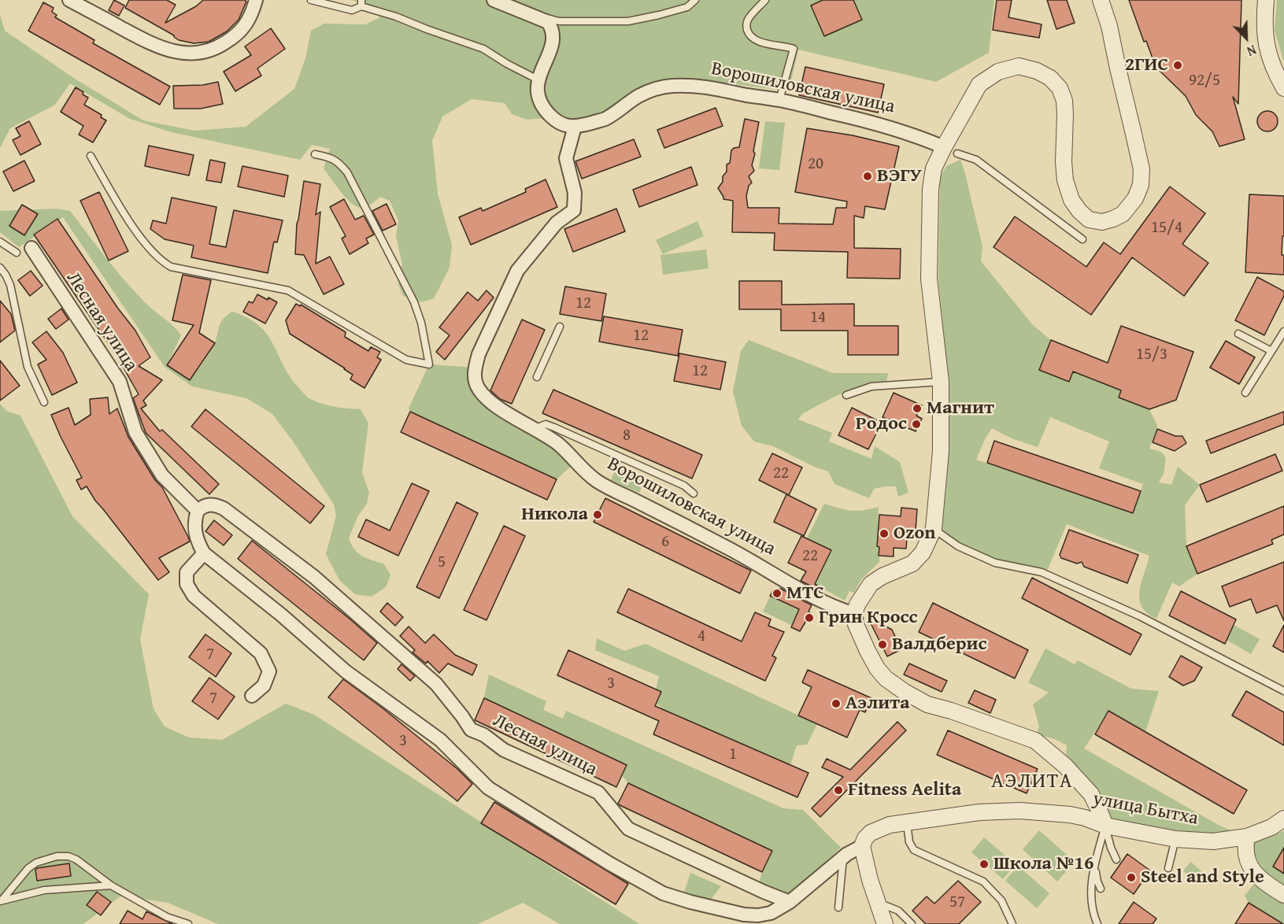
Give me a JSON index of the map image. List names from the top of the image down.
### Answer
{
  "streets": {
    "street": ["Ворошиловская улица", "Лесная улица", "улица Бытха"]
  },
  "crossings": [
    ["Лесная улица", "улица Бытха"]
  ],
  "districts": ["АЭЛИТА"],
  "places": [
    "2ГИС",
    "ВЭГУ",
    "Магнит",
    "Родос",
    "Никола",
    "Ozon",
    "МТС",
    "Грин Кросс",
    "Валдберис",
    "Аэлита",
    "Fitness Aelita",
    "Школа №16",
    "Steel and Style"
  ],
  "house_numbers": [
    "92/5",
    "20",
    "15/4",
    "12",
    "14",
    "12",
    "15/3",
    "12",
    "8",
    "22",
    "6",
    "22",
    "5",
    "4",
    "7",
    "3",
    "7",
    "3",
    "1",
    "57"
  ],
  "north": "bottom right"
}
